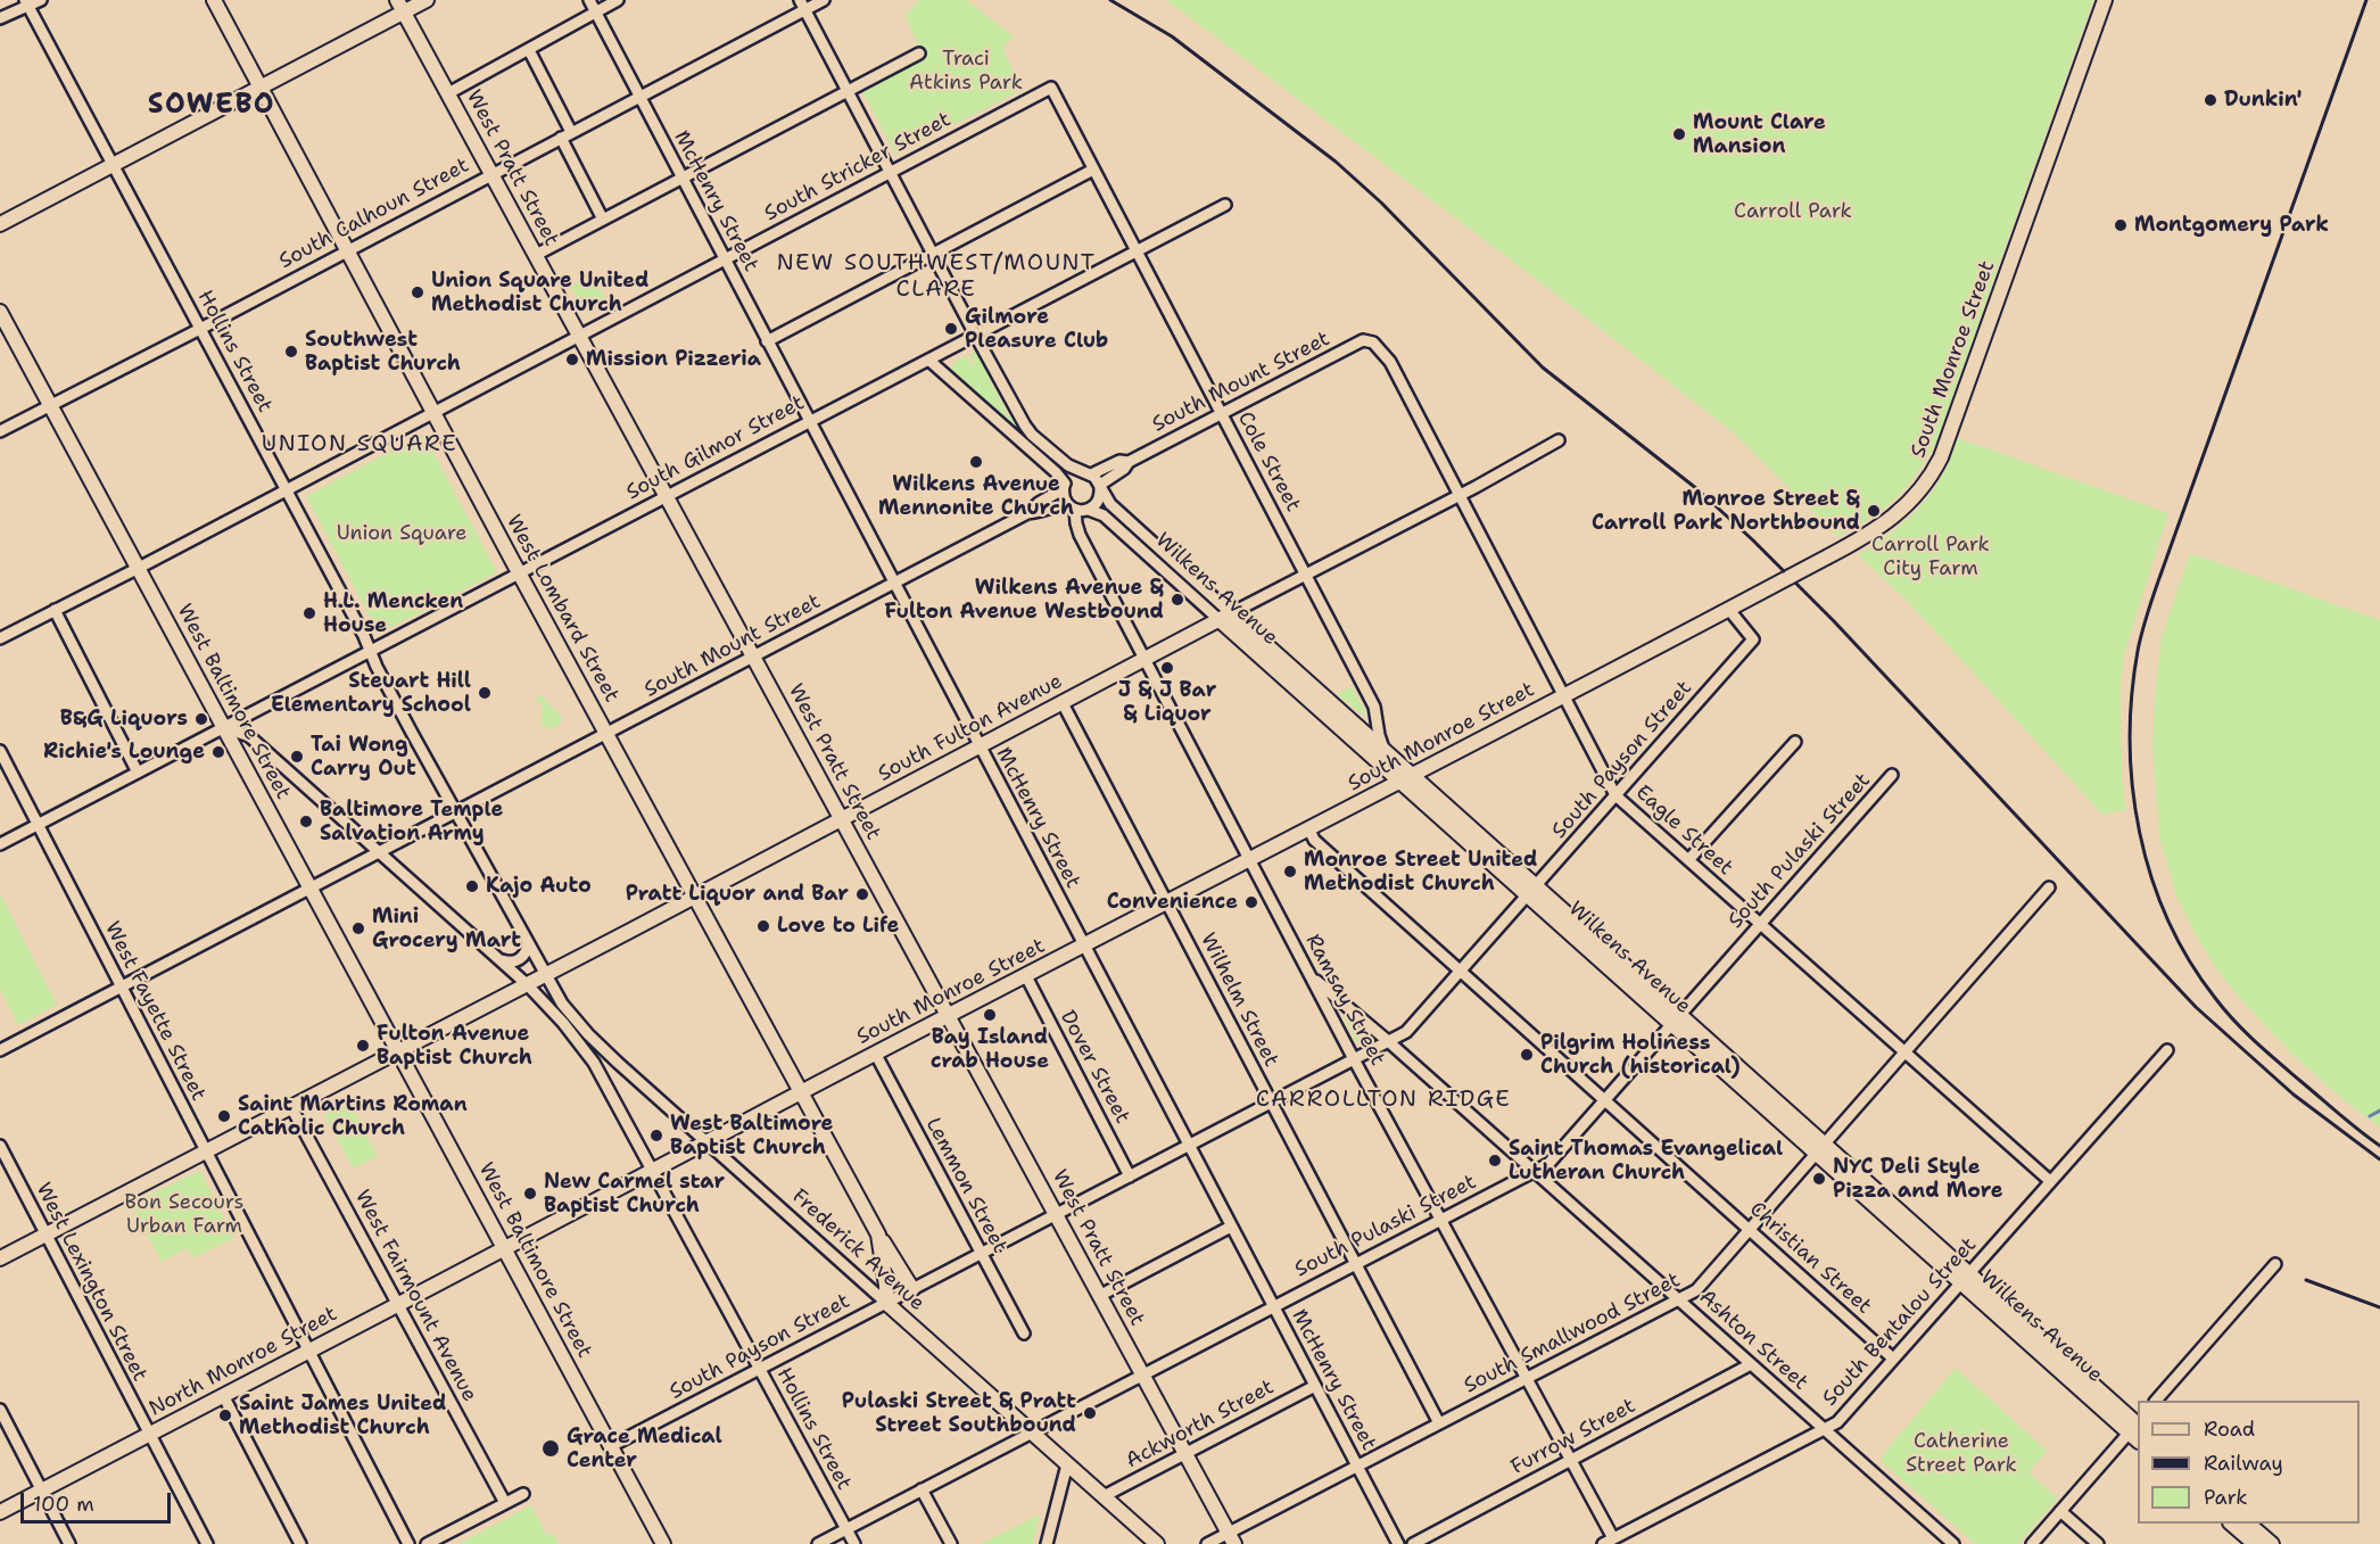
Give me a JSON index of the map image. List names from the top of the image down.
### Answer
{
  "streets": {
    "main road": [
      "West Pratt Street",
      "South Monroe Street",
      "Wilkens Avenue",
      "West Lombard Street",
      "West Baltimore Street",
      "South Fulton Avenue",
      "Frederick Avenue",
      "North Monroe Street"
    ],
    "street": [
      "South Stricker Street",
      "McHenry Street",
      "South Calhoun Street",
      "Hollins Street",
      "South Mount Street",
      "South Gilmor Street",
      "Cole Street",
      "South Payson Street",
      "Eagle Street",
      "South Pulaski Street",
      "Wilhelm Street",
      "Ramsay Street",
      "West Fayette Street",
      "Dover Street",
      "Lemmon Street",
      "Christian Street",
      "West Lexington Street",
      "West Fairmount Avenue",
      "South Bentalou Street",
      "South Smallwood Street",
      "Ashton Street",
      "Ackworth Street",
      "Furrow Street"
    ]
  },
  "crossings": [
    ["South Stricker Street", "West Pratt Street"],
    ["South Stricker Street", "McHenry Street"],
    ["South Stricker Street", "Hollins Street"],
    ["South Stricker Street", "Cole Street"],
    ["South Stricker Street", "West Lombard Street"],
    ["South Stricker Street", "West Baltimore Street"],
    ["West Pratt Street", "South Calhoun Street"],
    ["West Pratt Street", "South Monroe Street"],
    ["West Pratt Street", "South Mount Street"],
    ["West Pratt Street", "South Gilmor Street"],
    ["West Pratt Street", "South Fulton Avenue"],
    ["West Pratt Street", "South Payson Street"],
    ["West Pratt Street", "South Pulaski Street"],
    ["West Pratt Street", "South Smallwood Street"],
    ["West Pratt Street", "Ackworth Street"],
    ["McHenry Street", "South Calhoun Street"],
    ["McHenry Street", "South Monroe Street"],
    ["McHenry Street", "South Mount Street"],
    ["McHenry Street", "South Gilmor Street"],
    ["McHenry Street", "South Fulton Avenue"],
    ["McHenry Street", "South Payson Street"],
    ["McHenry Street", "South Pulaski Street"],
    ["McHenry Street", "South Smallwood Street"],
    ["McHenry Street", "Ackworth Street"],
    ["South Calhoun Street", "Hollins Street"],
    ["South Calhoun Street", "West Lombard Street"],
    ["South Calhoun Street", "West Baltimore Street"],
    ["Hollins Street", "South Monroe Street"],
    ["Hollins Street", "South Mount Street"],
    ["Hollins Street", "South Gilmor Street"],
    ["Hollins Street", "South Fulton Avenue"],
    ["Hollins Street", "South Payson Street"],
    ["Hollins Street", "South Pulaski Street"],
    ["Hollins Street", "Frederick Avenue"],
    ["South Monroe Street", "Wilkens Avenue"],
    ["South Monroe Street", "West Lombard Street"],
    ["South Monroe Street", "West Baltimore Street"],
    ["South Monroe Street", "South Payson Street"],
    ["South Monroe Street", "Eagle Street"],
    ["South Monroe Street", "Wilhelm Street"],
    ["South Monroe Street", "Ramsay Street"],
    ["South Monroe Street", "Dover Street"],
    ["South Monroe Street", "Lemmon Street"],
    ["South Monroe Street", "Frederick Avenue"],
    ["South Monroe Street", "Christian Street"],
    ["South Monroe Street", "North Monroe Street"],
    ["South Mount Street", "Cole Street"],
    ["South Mount Street", "Wilkens Avenue"],
    ["South Mount Street", "West Lombard Street"],
    ["South Mount Street", "West Baltimore Street"],
    ["South Mount Street", "Eagle Street"],
    ["South Mount Street", "Ramsay Street"],
    ["South Mount Street", "West Fayette Street"],
    ["South Gilmor Street", "Cole Street"],
    ["South Gilmor Street", "West Lombard Street"],
    ["South Gilmor Street", "West Baltimore Street"],
    ["South Gilmor Street", "West Fayette Street"],
    ["Cole Street", "Wilkens Avenue"],
    ["Cole Street", "South Fulton Avenue"],
    ["Wilkens Avenue", "South Fulton Avenue"],
    ["Wilkens Avenue", "South Payson Street"],
    ["Wilkens Avenue", "South Pulaski Street"],
    ["Wilkens Avenue", "Ramsay Street"],
    ["Wilkens Avenue", "South Bentalou Street"],
    ["Wilkens Avenue", "South Smallwood Street"],
    ["West Lombard Street", "South Fulton Avenue"],
    ["West Lombard Street", "South Payson Street"],
    ["West Lombard Street", "Frederick Avenue"],
    ["West Baltimore Street", "South Fulton Avenue"],
    ["West Baltimore Street", "South Payson Street"],
    ["West Baltimore Street", "North Monroe Street"],
    ["South Fulton Avenue", "Eagle Street"],
    ["South Fulton Avenue", "Wilhelm Street"],
    ["South Fulton Avenue", "Ramsay Street"],
    ["South Fulton Avenue", "West Fayette Street"],
    ["South Fulton Avenue", "Frederick Avenue"],
    ["South Fulton Avenue", "West Lexington Street"],
    ["South Fulton Avenue", "West Fairmount Avenue"],
    ["South Payson Street", "Eagle Street"],
    ["South Payson Street", "Wilhelm Street"],
    ["South Payson Street", "Ramsay Street"],
    ["South Payson Street", "Dover Street"],
    ["South Payson Street", "Lemmon Street"],
    ["South Payson Street", "Frederick Avenue"],
    ["South Payson Street", "Christian Street"],
    ["South Payson Street", "Ashton Street"],
    ["Eagle Street", "South Pulaski Street"],
    ["Eagle Street", "South Bentalou Street"],
    ["Eagle Street", "South Smallwood Street"],
    ["South Pulaski Street", "Wilhelm Street"],
    ["South Pulaski Street", "Ramsay Street"],
    ["South Pulaski Street", "Frederick Avenue"],
    ["South Pulaski Street", "Christian Street"],
    ["South Pulaski Street", "Ashton Street"],
    ["Wilhelm Street", "South Smallwood Street"],
    ["Ramsay Street", "South Bentalou Street"],
    ["Ramsay Street", "South Smallwood Street"],
    ["Ramsay Street", "Ashton Street"],
    ["Ramsay Street", "Furrow Street"],
    ["West Fayette Street", "North Monroe Street"],
    ["Frederick Avenue", "Ackworth Street"],
    ["Christian Street", "South Bentalou Street"],
    ["Christian Street", "South Smallwood Street"],
    ["West Lexington Street", "North Monroe Street"],
    ["West Fairmount Avenue", "North Monroe Street"],
    ["South Bentalou Street", "Ashton Street"],
    ["South Smallwood Street", "Ashton Street"],
    ["Ashton Street", "Furrow Street"]
  ],
  "districts": [
    "SOWEBO",
    "NEW SOUTHWEST/MOUNT CLARE",
    "UNION SQUARE",
    "CARROLLTON RIDGE"
  ],
  "parks": [
    "Traci Atkins Park",
    "Carroll Park",
    "Union Square",
    "Carroll Park City Farm",
    "Bon Secours Urban Farm",
    "Catherine Street Park"
  ],
  "places": [
    "Dunkin'",
    "Mount Clare Mansion",
    "Montgomery Park",
    "Union Square United Methodist Church",
    "Gilmore Pleasure Club",
    "Southwest Baptist Church",
    "Mission Pizzeria",
    "Wilkens Avenue Mennonite Church",
    "Monroe Street & Carroll Park Northbound",
    "Wilkens Avenue & Fulton Avenue Westbound",
    "H.L. Mencken House",
    "J & J Bar & Liquor",
    "Steuart Hill Elementary School",
    "B&G Liquors",
    "Richie's Lounge",
    "Tai Wong Carry Out",
    "Baltimore Temple Salvation Army",
    "Monroe Street United Methodist Church",
    "Kajo Auto",
    "Pratt Liquor and Bar",
    "Convenience",
    "Love to Life",
    "Mini Grocery Mart",
    "Bay Island crab House",
    "Fulton Avenue Baptist Church",
    "Pilgrim Holiness Church (historical)",
    "Saint Martins Roman Catholic Church",
    "West Baltimore Baptist Church",
    "Saint Thomas Evangelical Lutheran Church",
    "NYC Deli Style Pizza and More",
    "New Carmel star Baptist Church",
    "Pulaski Street & Pratt Street Southbound",
    "Saint James United Methodist Church",
    "Grace Medical Center"
  ],
  "legend": ["Road", "Railway", "Park"],
  "scale_bar": "100 m"
}
